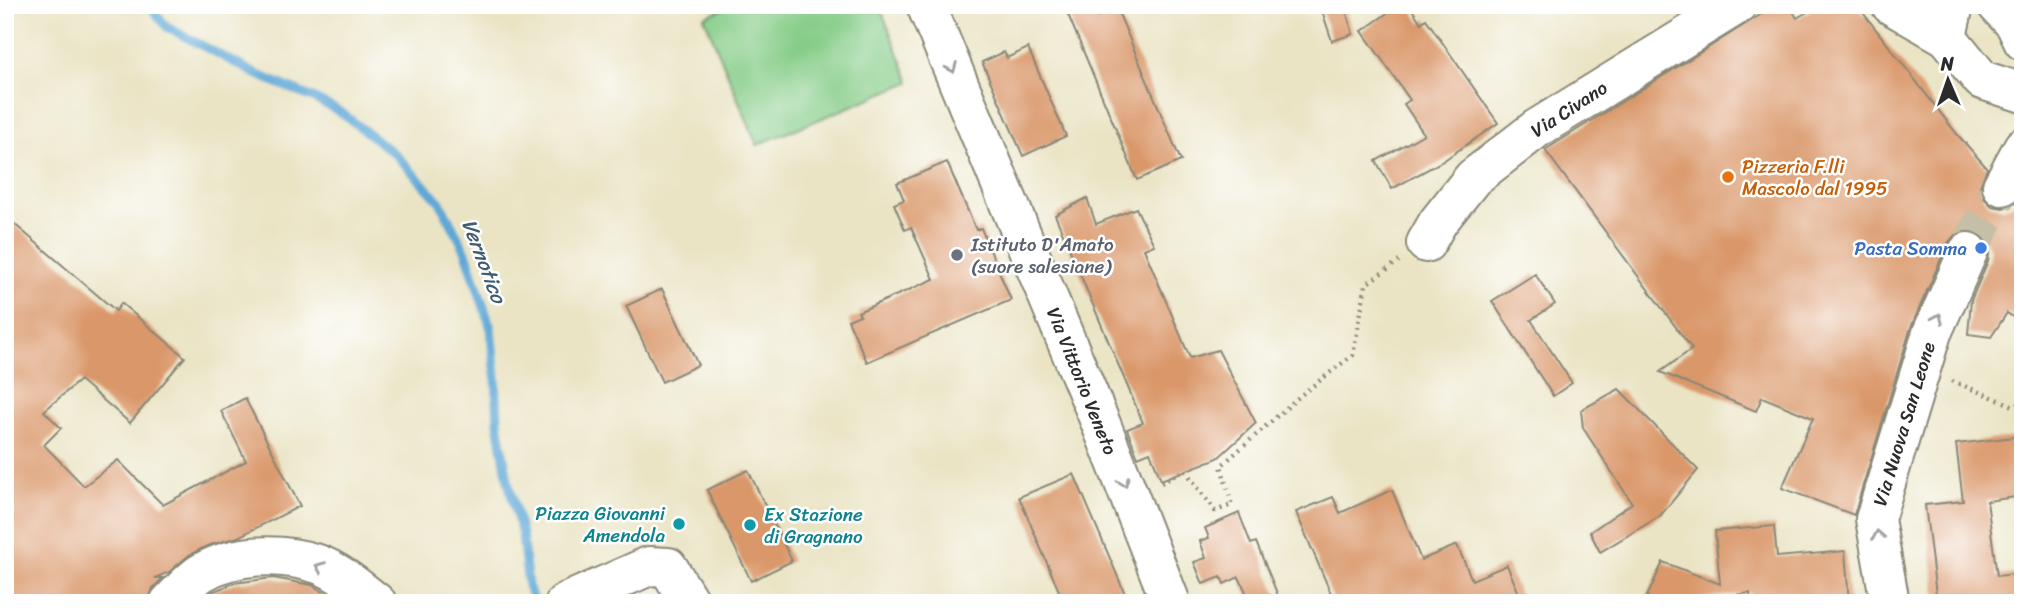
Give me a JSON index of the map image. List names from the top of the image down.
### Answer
{
  "streets": {
    "street": ["Via Civano", "Via Vittorio Veneto", "Via Nuova San Leone"]
  },
  "one_way": ["Via Vittorio Veneto", "Via Nuova San Leone"],
  "water": ["Vernotico"],
  "places": [
    "Pizzeria F.lli Mascolo dal 1995",
    "Pasta Somma",
    "Istituto D'Amato (suore salesiane)",
    "Piazza Giovanni Amendola",
    "Ex Stazione di Gragnano"
  ],
  "north": "top"
}
